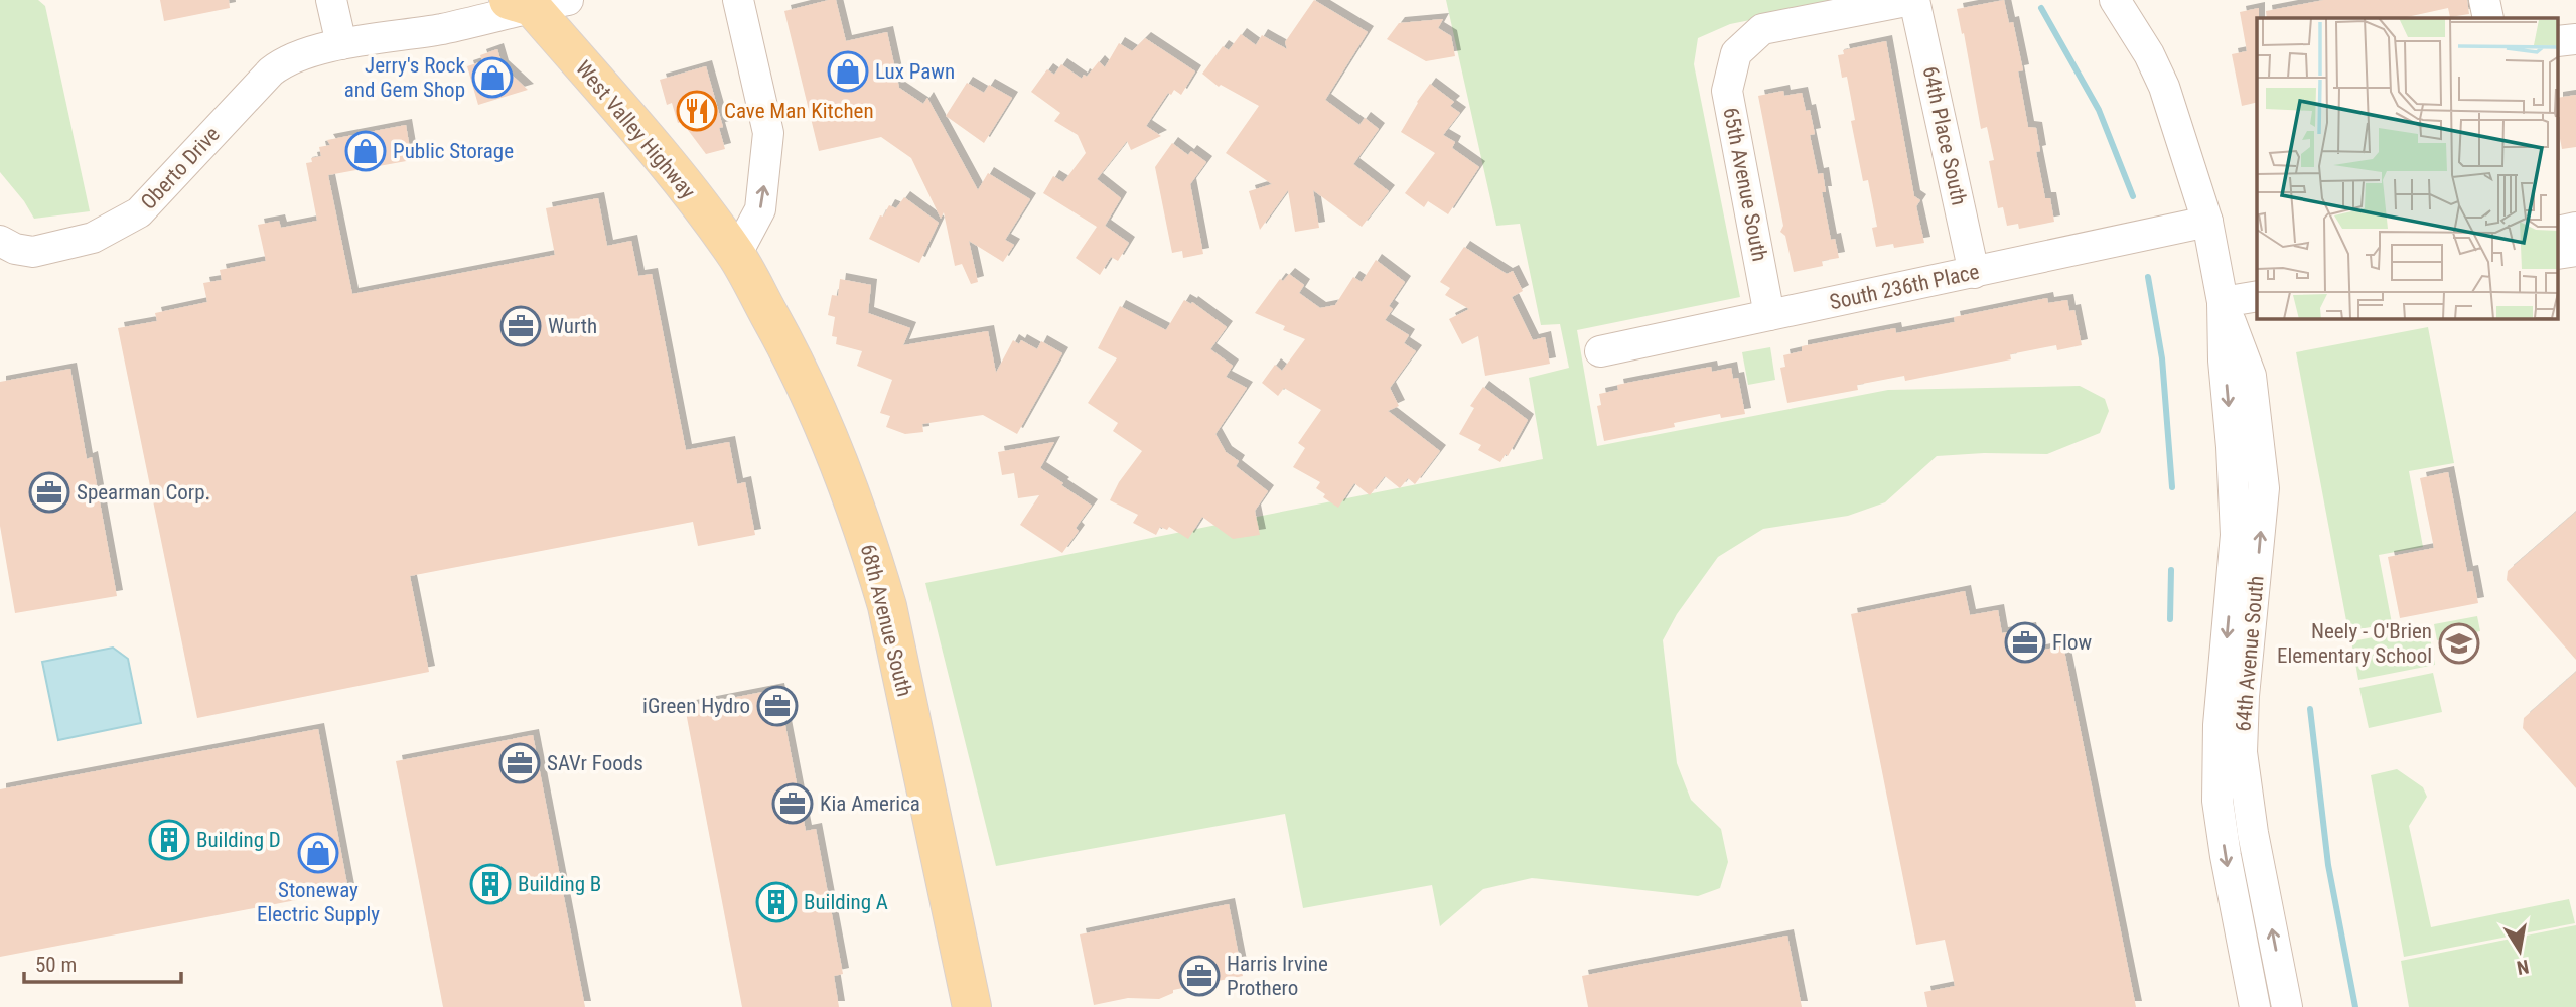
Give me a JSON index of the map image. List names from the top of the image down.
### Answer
{
  "streets": {
    "main road": ["West Valley Highway", "68th Avenue South"],
    "street": [
      "64th Place South",
      "Oberto Drive",
      "65th Avenue South",
      "South 236th Place",
      "64th Avenue South"
    ]
  },
  "crossings": [
    ["West Valley Highway", "Oberto Drive"],
    ["West Valley Highway", "68th Avenue South"],
    ["64th Place South", "65th Avenue South"],
    ["64th Place South", "South 236th Place"],
    ["65th Avenue South", "South 236th Place"],
    ["South 236th Place", "64th Avenue South"]
  ],
  "places": {
    "shop": [
      "Lux Pawn",
      "Jerry's Rock and Gem Shop",
      "Public Storage",
      "Stoneway Electric Supply"
    ],
    "restaurant": ["Cave Man Kitchen"],
    "office": [
      "Wurth",
      "Spearman Corp.",
      "Flow",
      "iGreen Hydro",
      "SAVr Foods",
      "Kia America",
      "Harris Irvine Prothero"
    ],
    "school or university": ["Neely - O'Brien Elementary School"],
    "building": ["Building D", "Building B", "Building A"]
  },
  "scale_bar": "50 m",
  "north": "bottom"
}
